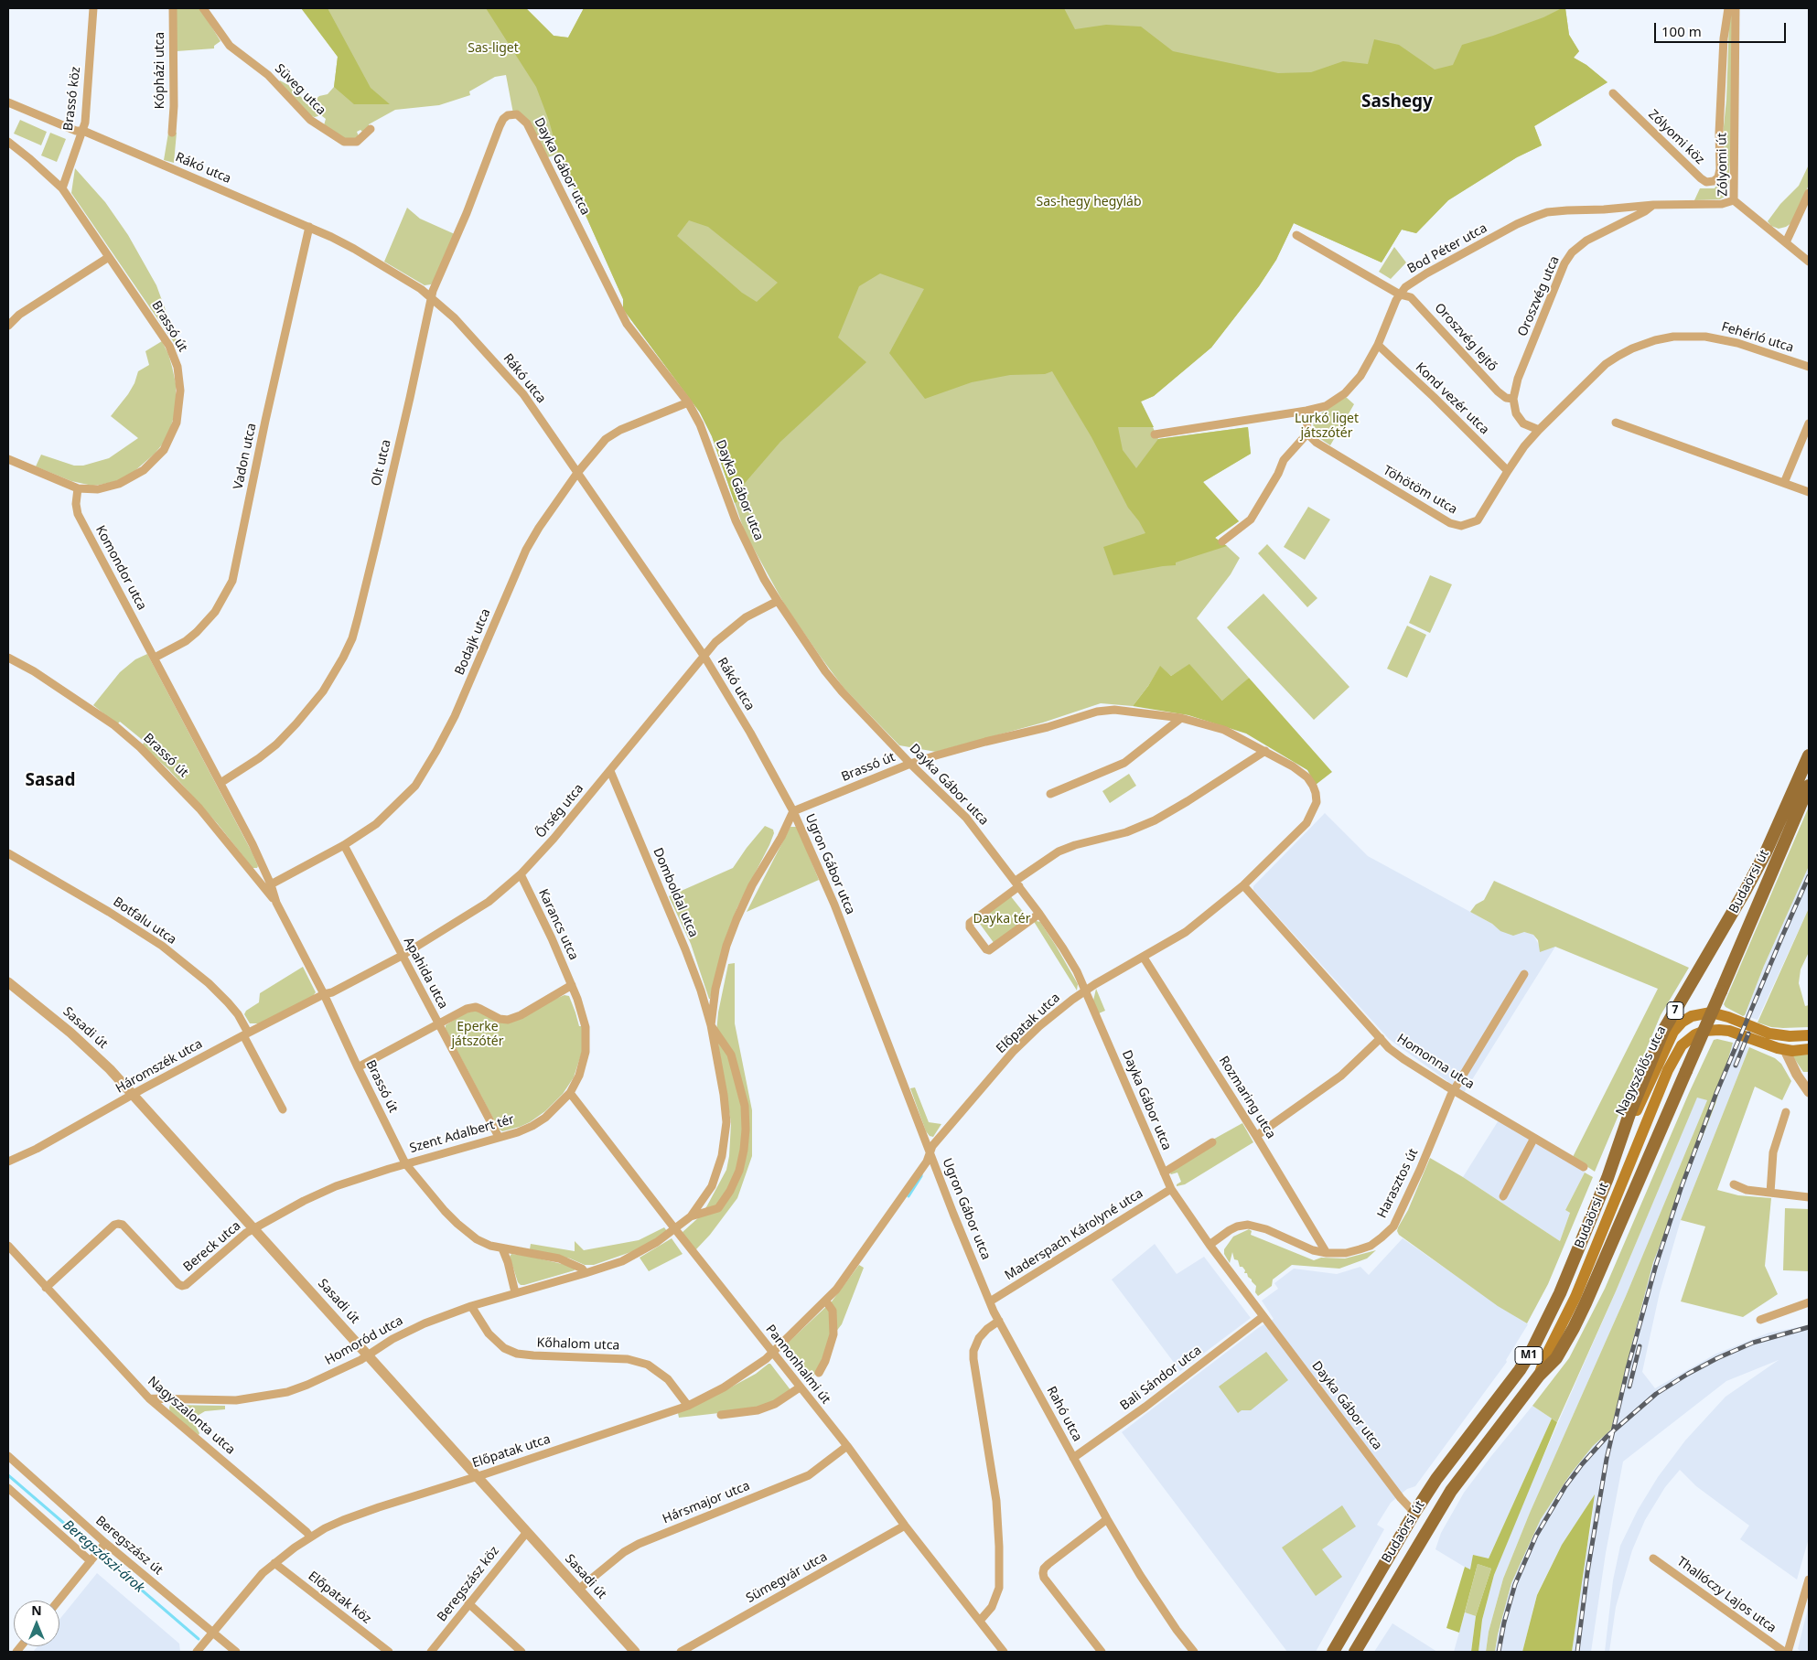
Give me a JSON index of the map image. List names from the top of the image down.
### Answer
{
  "streets": {
    "main road": [
      "Budaörsi út",
      "7",
      "Nagyszőlős utca",
      "M1"
    ],
    "street": [
      "Kópházi utca",
      "Süveg utca",
      "Brassó köz",
      "Zólyomi köz",
      "Zólyomi út",
      "Dayka Gábor utca",
      "Rákó utca",
      "Bod Péter utca",
      "Oroszvég utca",
      "Brassó út",
      "Oroszvég lejtő",
      "Fehérló utca",
      "Kond vezér utca",
      "Vadon utca",
      "Olt utca",
      "Töhötöm utca",
      "Komondor utca",
      "Bodajk utca",
      "Őrség utca",
      "Ugron Gábor utca",
      "Domboldal utca",
      "Botfalu utca",
      "Karancs utca",
      "Apahida utca",
      "Előpatak utca",
      "Sasadi út",
      "Homonna utca",
      "Háromszék utca",
      "Rozmaring utca",
      "Szent Adalbert tér",
      "Harasztos út",
      "Maderspach Károlyné utca",
      "Bereck utca",
      "Homoród utca",
      "Kőhalom utca",
      "Pannonhalmi út",
      "Bali Sándor utca",
      "Rahó utca",
      "Nagyszalonta utca",
      "Hársmajor utca",
      "Beregszász út",
      "Sümegvár utca",
      "Beregszász köz",
      "Thallóczy Lajos utca",
      "Előpatak köz"
    ]
  },
  "crossings": [
    ["Brassó köz", "Rákó utca"],
    ["Brassó köz", "Brassó út"],
    ["Zólyomi köz", "Zólyomi út"],
    ["Zólyomi út", "Bod Péter utca"],
    ["Dayka Gábor utca", "Brassó út"],
    ["Dayka Gábor utca", "Olt utca"],
    ["Dayka Gábor utca", "Bodajk utca"],
    ["Dayka Gábor utca", "Őrség utca"],
    ["Dayka Gábor utca", "Budaörsi út"],
    ["Dayka Gábor utca", "Előpatak utca"],
    ["Dayka Gábor utca", "Harasztos út"],
    ["Dayka Gábor utca", "Maderspach Károlyné utca"],
    ["Dayka Gábor utca", "Bali Sándor utca"],
    ["Rákó utca", "Brassó út"],
    ["Rákó utca", "Vadon utca"],
    ["Rákó utca", "Olt utca"],
    ["Rákó utca", "Bodajk utca"],
    ["Rákó utca", "Őrség utca"],
    ["Rákó utca", "Ugron Gábor utca"],
    ["Bod Péter utca", "Oroszvég utca"],
    ["Bod Péter utca", "Oroszvég lejtő"],
    ["Bod Péter utca", "Kond vezér utca"],
    ["Oroszvég utca", "Oroszvég lejtő"],
    ["Brassó út", "Vadon utca"],
    ["Brassó út", "Olt utca"],
    ["Brassó út", "Komondor utca"],
    ["Brassó út", "Bodajk utca"],
    ["Brassó út", "Őrség utca"],
    ["Brassó út", "Ugron Gábor utca"],
    ["Brassó út", "Előpatak utca"],
    ["Brassó út", "Háromszék utca"],
    ["Brassó út", "Szent Adalbert tér"],
    ["Brassó út", "Bereck utca"],
    ["Brassó út", "Homoród utca"],
    ["Fehérló utca", "Töhötöm utca"],
    ["Kond vezér utca", "Töhötöm utca"],
    ["Vadon utca", "Komondor utca"],
    ["Bodajk utca", "Apahida utca"],
    ["Őrség utca", "Domboldal utca"],
    ["Őrség utca", "Karancs utca"],
    ["Őrség utca", "Apahida utca"],
    ["Őrség utca", "Háromszék utca"],
    ["Ugron Gábor utca", "Előpatak utca"],
    ["Ugron Gábor utca", "Maderspach Károlyné utca"],
    ["Ugron Gábor utca", "Rahó utca"],
    ["Budaörsi út", "Nagyszőlős utca"],
    ["Botfalu utca", "Háromszék utca"],
    ["Karancs utca", "Szent Adalbert tér"],
    ["Apahida utca", "Szent Adalbert tér"],
    ["Előpatak utca", "Sasadi út"],
    ["Előpatak utca", "Homonna utca"],
    ["Előpatak utca", "Rozmaring utca"],
    ["Előpatak utca", "Kőhalom utca"],
    ["Előpatak utca", "Pannonhalmi út"],
    ["Előpatak utca", "Nagyszalonta utca"],
    ["Előpatak utca", "Beregszász út"],
    ["Előpatak utca", "Előpatak köz"],
    ["Sasadi út", "Háromszék utca"],
    ["Sasadi út", "Bereck utca"],
    ["Sasadi út", "Homoród utca"],
    ["Sasadi út", "Hársmajor utca"],
    ["Sasadi út", "Beregszász köz"],
    ["Homonna utca", "Harasztos út"],
    ["Rozmaring utca", "Harasztos út"],
    ["Szent Adalbert tér", "Bereck utca"],
    ["Szent Adalbert tér", "Pannonhalmi út"],
    ["Bereck utca", "Nagyszalonta utca"],
    ["Homoród utca", "Kőhalom utca"],
    ["Homoród utca", "Nagyszalonta utca"],
    ["Pannonhalmi út", "Hársmajor utca"],
    ["Pannonhalmi út", "Sümegvár utca"],
    ["Bali Sándor utca", "Rahó utca"]
  ],
  "districts": ["Sashegy", "Sasad"],
  "water": ["Beregszászi-árok"],
  "parks": [
    "Sas-liget",
    "Sas-hegy hegyláb",
    "Lurkó liget játszótér",
    "Dayka tér",
    "Eperke játszótér"
  ],
  "scale_bar": "100 m",
  "north": "top"
}
